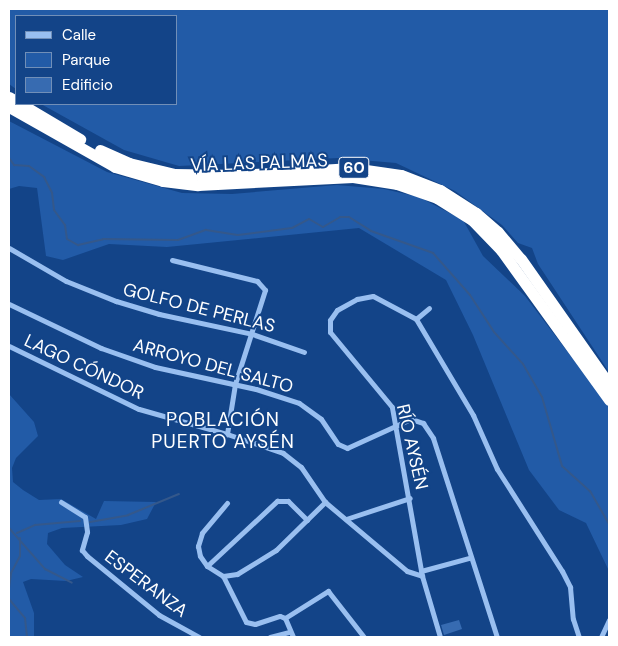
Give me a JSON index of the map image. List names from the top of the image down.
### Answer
{
  "streets": {
    "highway": ["VÍA LAS PALMAS", "60"],
    "street": [
      "GOLFO DE PERLAS",
      "ARROYO DEL SALTO",
      "LAGO CÓNDOR",
      "RÍO AYSÉN",
      "ESPERANZA"
    ]
  },
  "crossings": [
    ["ARROYO DEL SALTO", "RÍO AYSÉN"],
    ["LAGO CÓNDOR", "RÍO AYSÉN"]
  ],
  "districts": ["POBLACIÓN PUERTO AYSÉN"],
  "legend": ["Calle", "Parque", "Edificio"]
}
